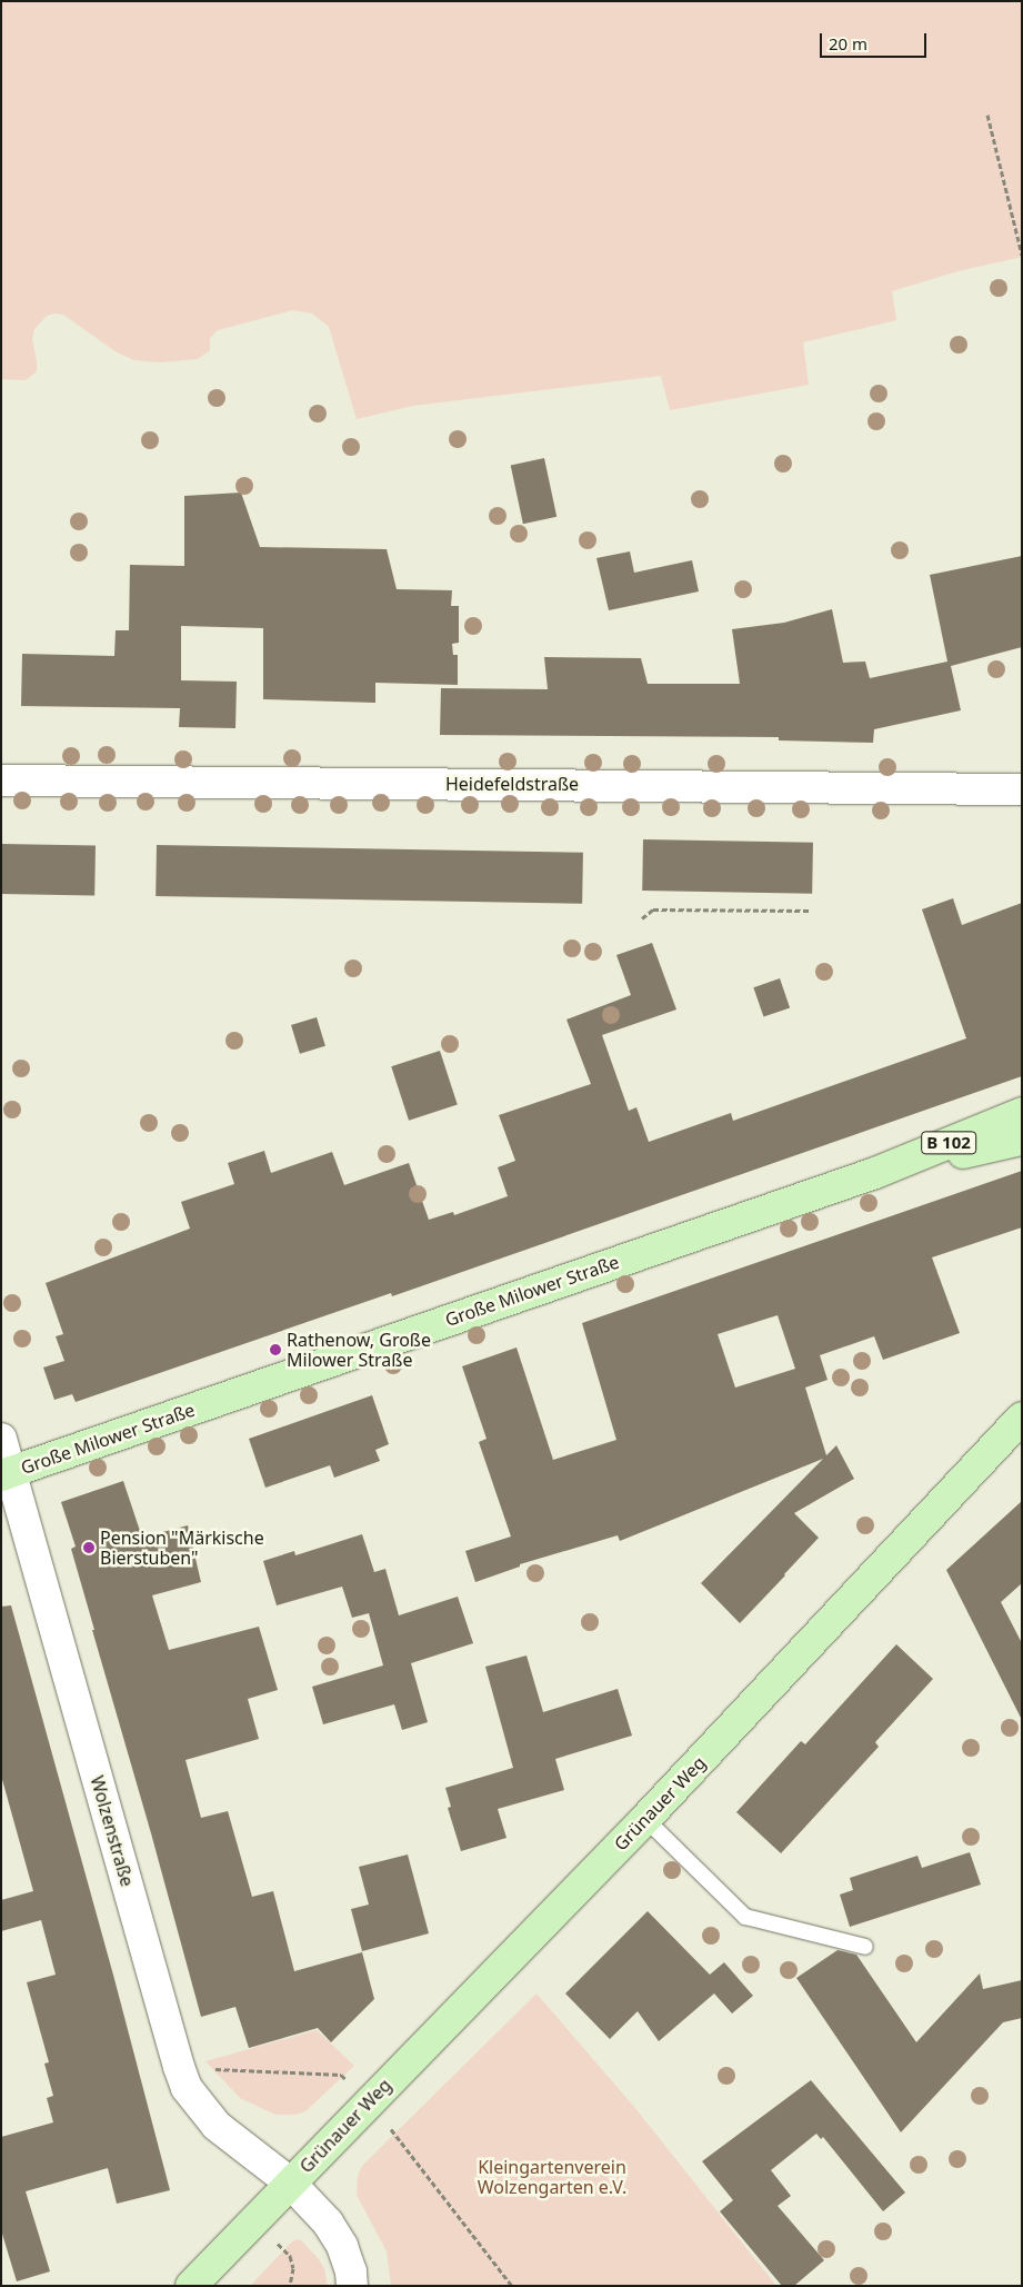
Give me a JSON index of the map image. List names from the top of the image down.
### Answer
{
  "streets": {
    "main road": ["B 102", "Große Milower Straße", "Grünauer Weg"],
    "street": ["Heidefeldstraße", "Wolzenstraße"]
  },
  "crossings": [
    ["Große Milower Straße", "Wolzenstraße"],
    ["Grünauer Weg", "Wolzenstraße"]
  ],
  "parks": ["Kleingartenverein Wolzengarten e.V."],
  "places": ["Rathenow, Große Milower Straße", "Pension \"Märkische Bierstuben\""],
  "scale_bar": "20 m"
}
